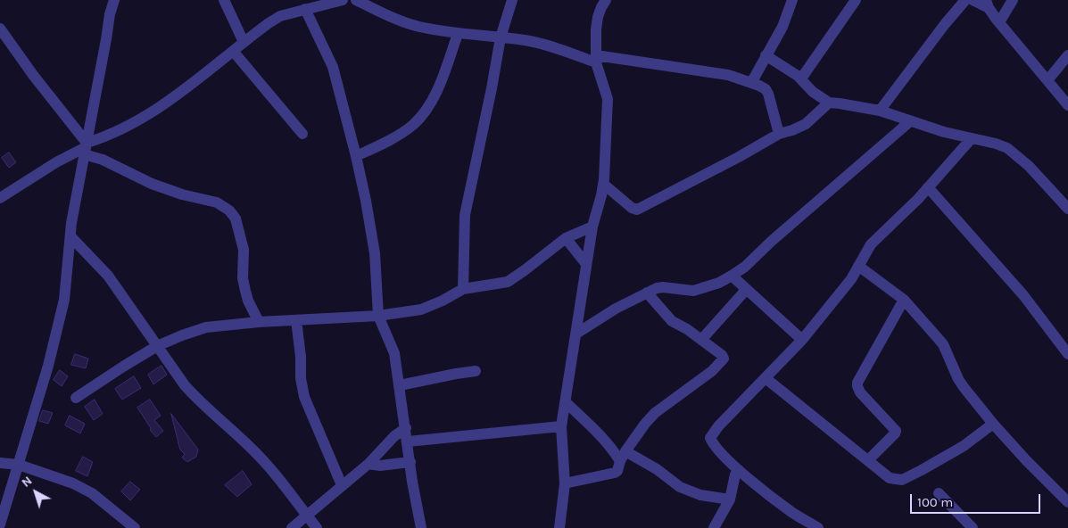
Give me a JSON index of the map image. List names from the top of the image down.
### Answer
{
  "scale_bar": "100 m",
  "north": "top left"
}
